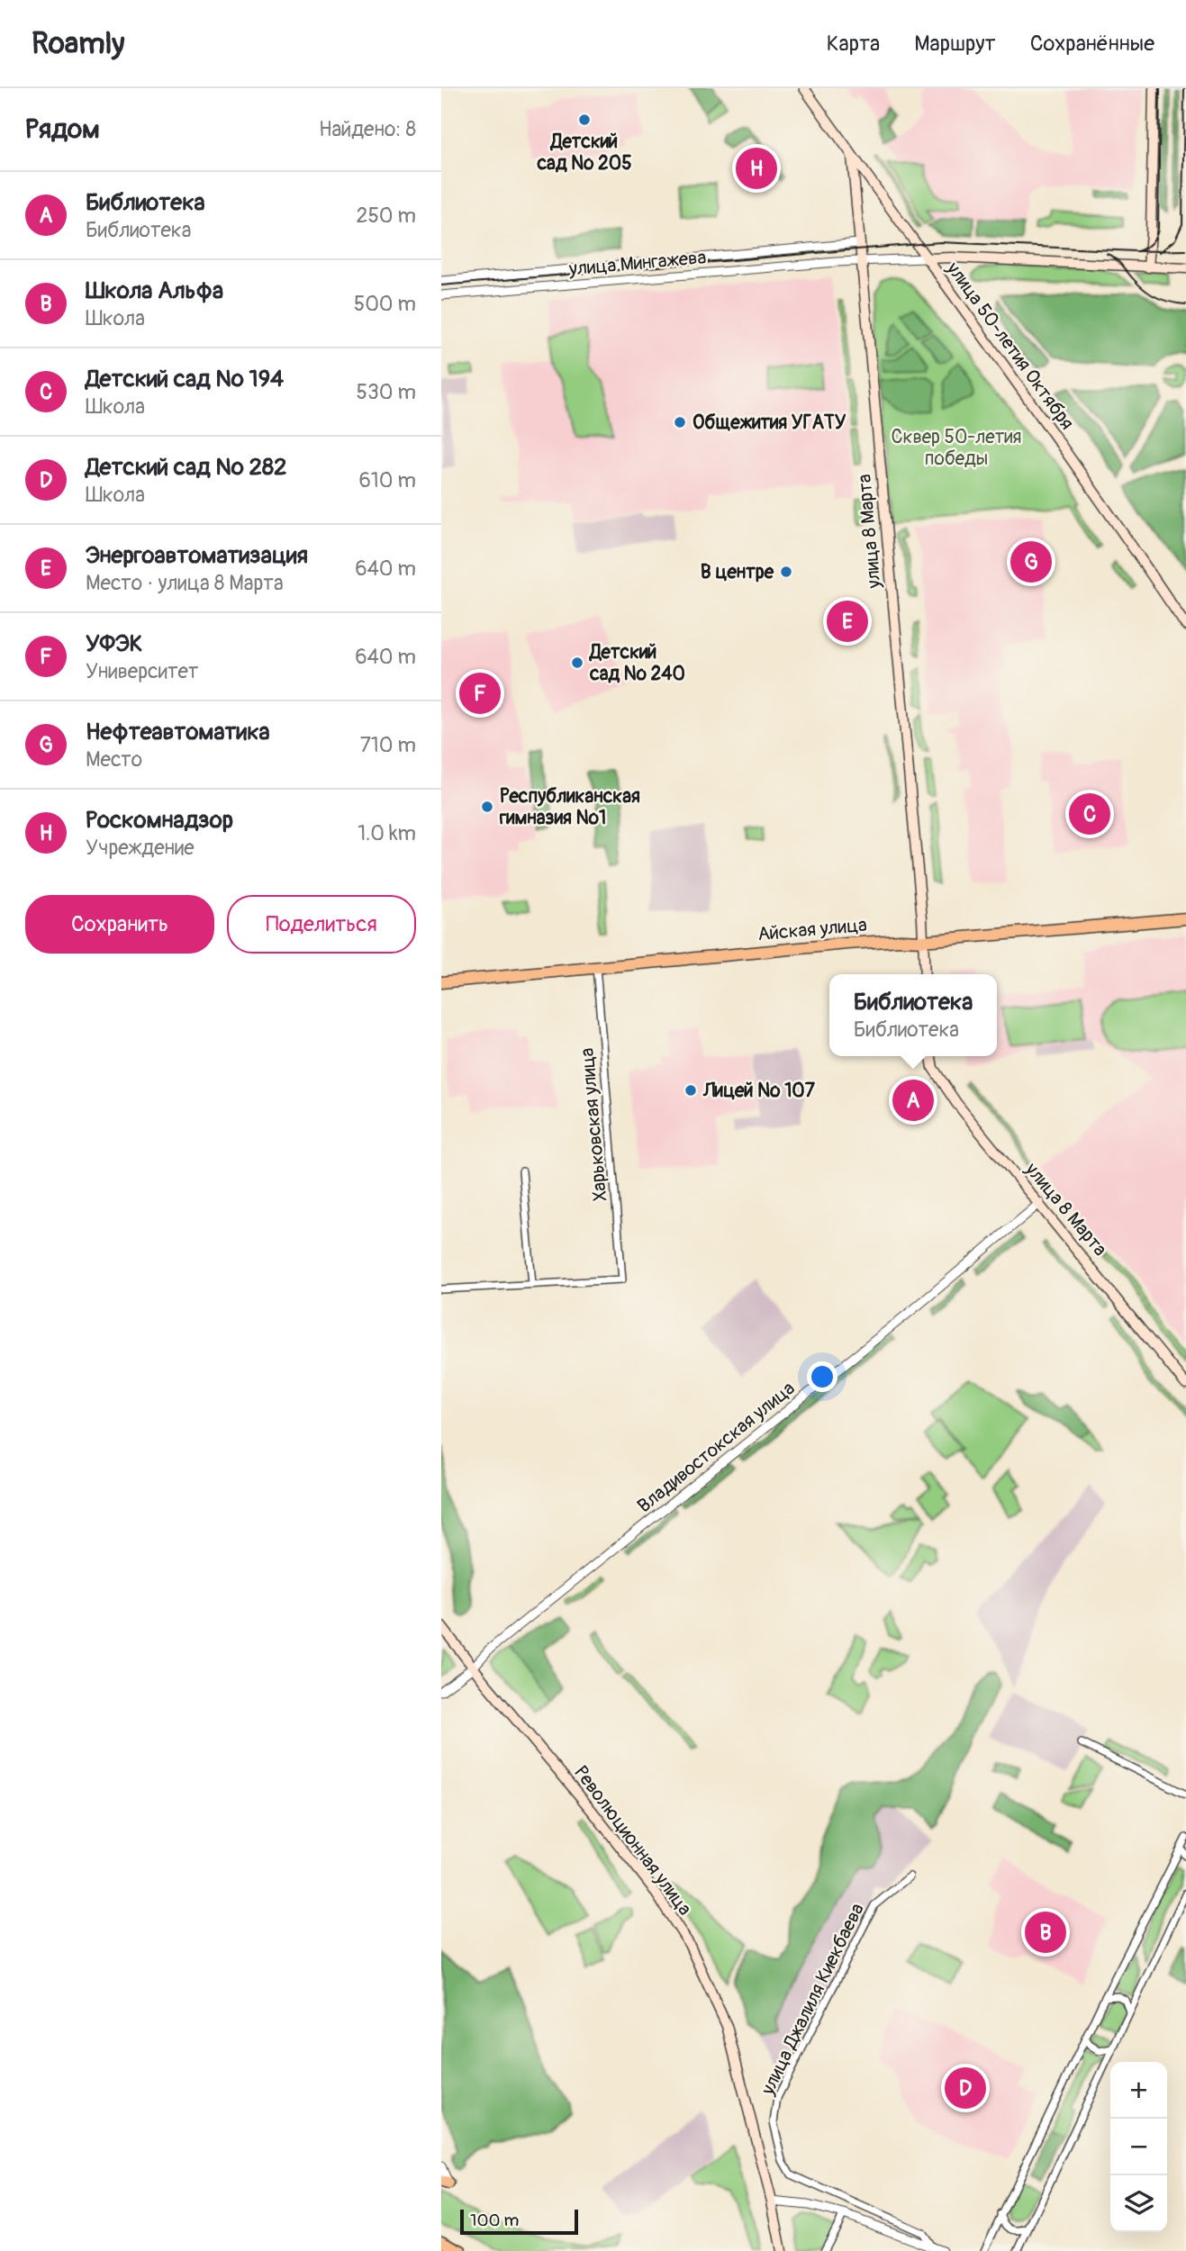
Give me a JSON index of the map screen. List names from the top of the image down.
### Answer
{
  "streets": {
    "main road": [
      "улица 50-летия Октября",
      "улица 8 Марта",
      "Айская улица",
      "Революционная улица"
    ],
    "street": [
      "улица Мингажева",
      "Харьковская улица",
      "Владивостокская улица",
      "улица Джалиля Киекбаева"
    ]
  },
  "crossings": [
    ["улица Мингажева", "улица 50-летия Октября"],
    ["улица Мингажева", "улица 8 Марта"],
    ["улица 50-летия Октября", "улица 8 Марта"],
    ["улица 8 Марта", "Айская улица"],
    ["улица 8 Марта", "Владивостокская улица"],
    ["Айская улица", "Харьковская улица"],
    ["Владивостокская улица", "Революционная улица"]
  ],
  "parks": ["Сквер 50-летия победы"],
  "places": [
    "Детский сад № 205",
    "Общежития УГАТУ",
    "В центре",
    "Детский сад № 240",
    "Республиканская гимназия №1",
    "Лицей № 107"
  ],
  "scale_bar": "100 m",
  "page": {
    "header": "Roamly",
    "nav": ["Карта", "Маршрут", "Сохранённые"],
    "heading": ["Рядом", "Найдено: 8"],
    "pins": [
      "H",
      "G",
      "E",
      "F",
      "C",
      "A",
      "B",
      "D"
    ],
    "list": [
      {
        "mark": "A",
        "name": "Библиотека",
        "note": "Библиотека",
        "value": "250 m"
      },
      {
        "mark": "B",
        "name": "Школа Альфа",
        "note": "Школа",
        "value": "500 m"
      },
      {
        "mark": "C",
        "name": "Детский сад № 194",
        "note": "Школа",
        "value": "530 m"
      },
      {
        "mark": "D",
        "name": "Детский сад № 282",
        "note": "Школа",
        "value": "610 m"
      },
      {
        "mark": "E",
        "name": "Энергоавтоматизация",
        "note": "Место · улица 8 Марта",
        "value": "640 m"
      },
      {
        "mark": "F",
        "name": "УФЭК",
        "note": "Университет",
        "value": "640 m"
      },
      {
        "mark": "G",
        "name": "Нефтеавтоматика",
        "note": "Место",
        "value": "710 m"
      },
      {
        "mark": "H",
        "name": "Роскомнадзор",
        "note": "Учреждение",
        "value": "1.0 km"
      }
    ],
    "buttons": ["Сохранить", "Поделиться"],
    "popup": ["Библиотека", "Библиотека"],
    "map_buttons": ["+", "−"],
    "scale": "100 m"
  }
}
